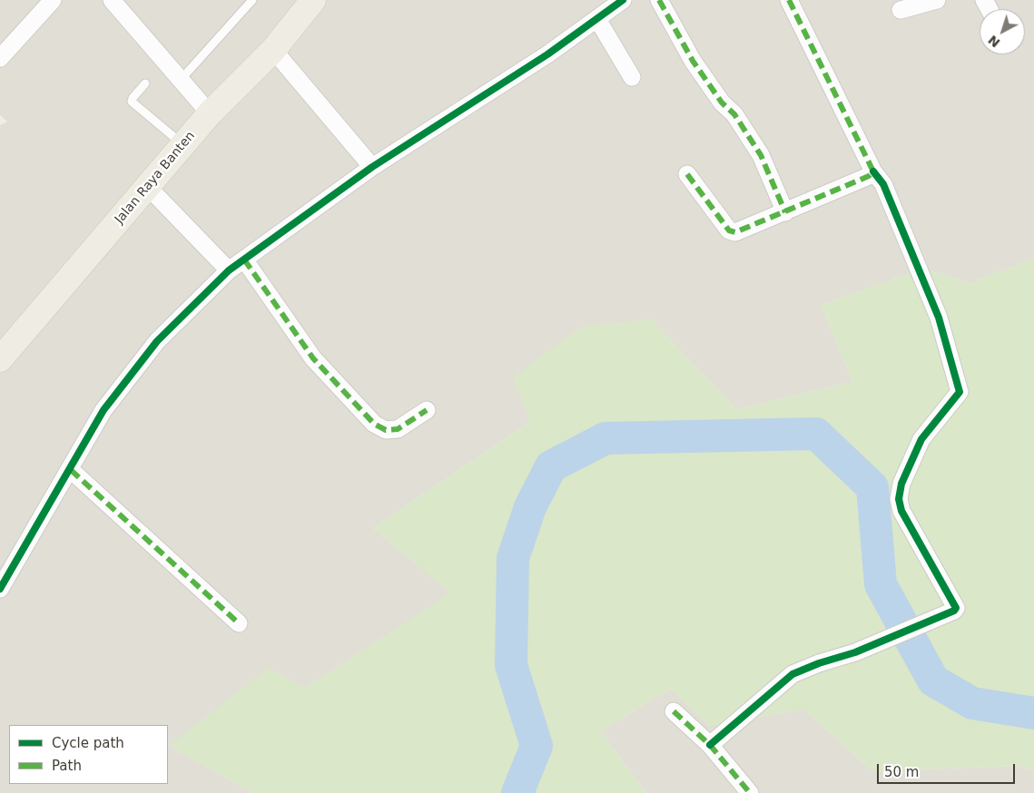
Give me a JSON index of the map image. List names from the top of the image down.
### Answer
{
  "streets": {
    "main road": ["Jalan Raya Banten"]
  },
  "legend": ["Cycle path", "Path"],
  "scale_bar": "50 m",
  "north": "bottom left"
}
